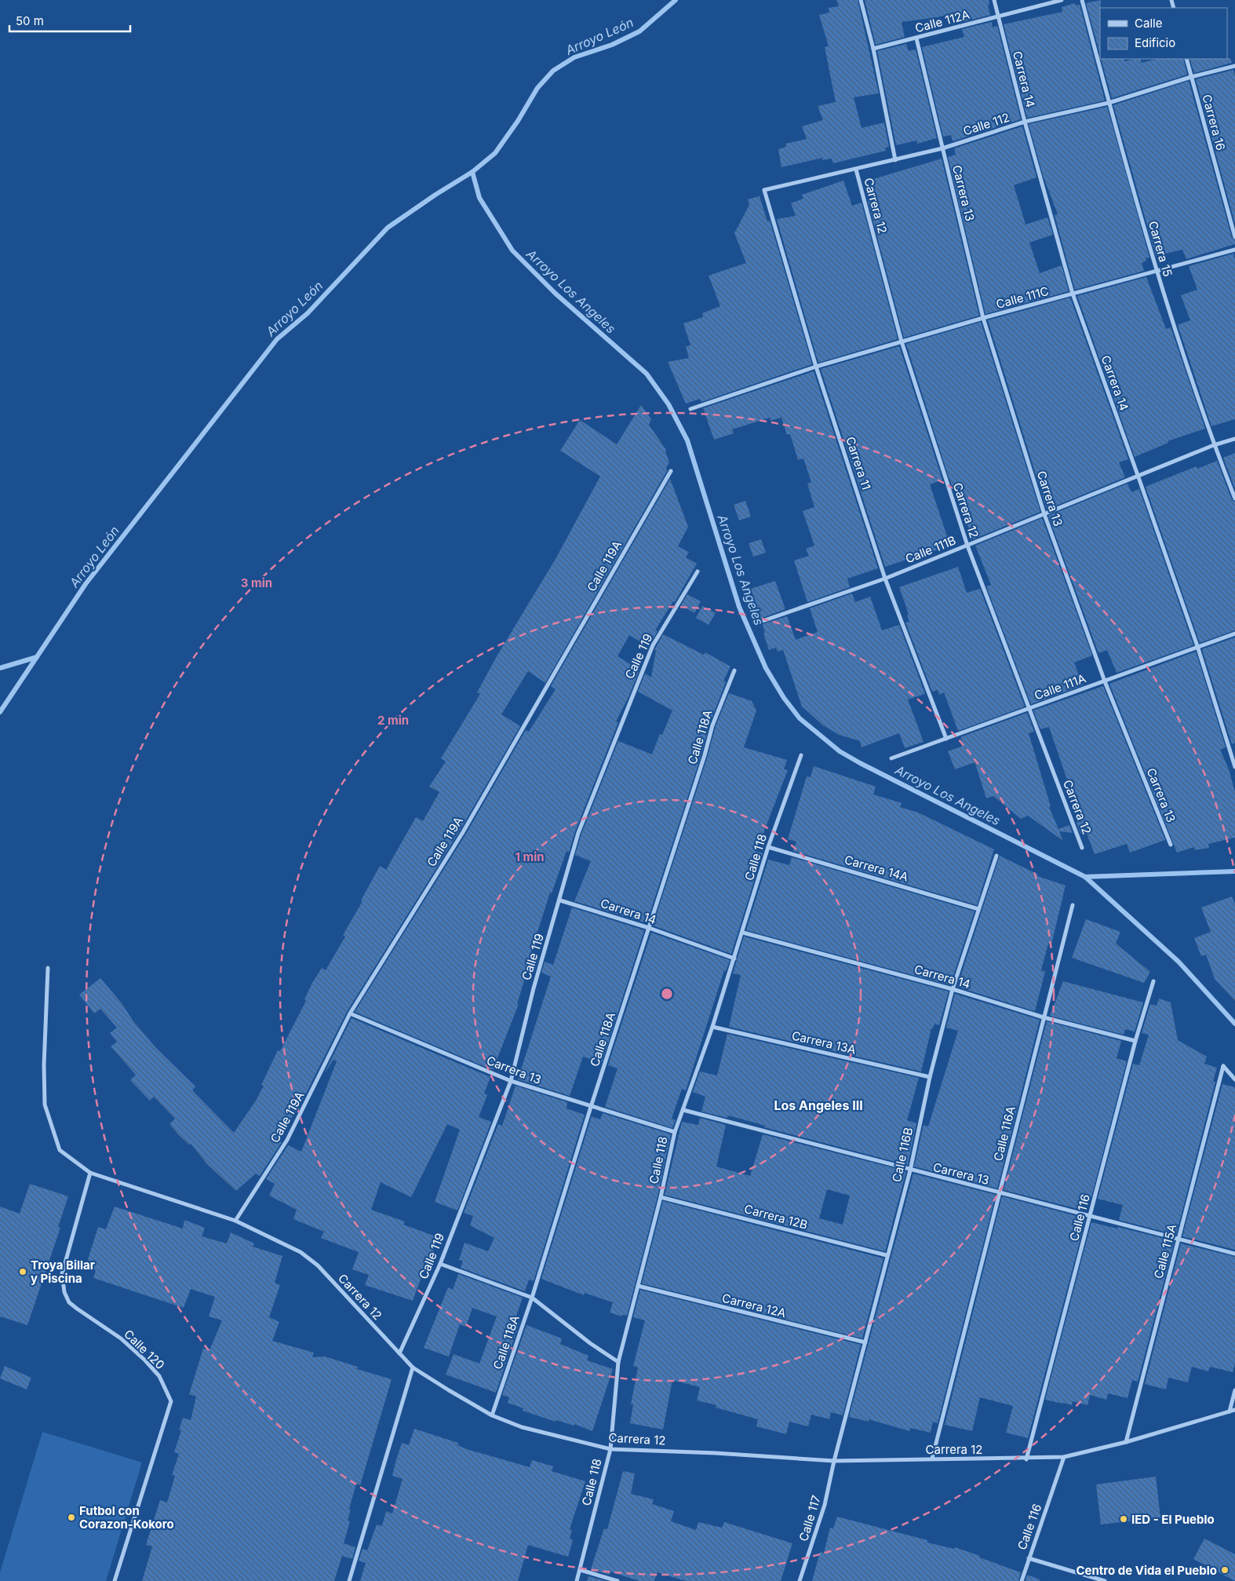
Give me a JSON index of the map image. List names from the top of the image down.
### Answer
{
  "streets": {
    "street": [
      "Calle 112A",
      "Carrera 14",
      "Carrera 16",
      "Calle 112",
      "Carrera 13",
      "Carrera 12",
      "Carrera 15",
      "Calle 111C",
      "Carrera 11",
      "Calle 111B",
      "Calle 119A",
      "Calle 119",
      "Calle 111A",
      "Calle 118A",
      "Calle 118",
      "Carrera 14A",
      "Carrera 13A",
      "Calle 116A",
      "Calle 116B",
      "Carrera 12B",
      "Calle 116",
      "Calle 115A",
      "Carrera 12A",
      "Calle 120",
      "Calle 117"
    ]
  },
  "crossings": [
    ["Calle 112A", "Carrera 14"],
    ["Calle 112A", "Carrera 13"],
    ["Carrera 14", "Calle 112"],
    ["Carrera 14", "Calle 111C"],
    ["Carrera 14", "Calle 111B"],
    ["Carrera 14", "Calle 119"],
    ["Carrera 14", "Calle 111A"],
    ["Carrera 14", "Calle 118A"],
    ["Carrera 14", "Calle 118"],
    ["Carrera 14", "Calle 116A"],
    ["Carrera 14", "Calle 116B"],
    ["Carrera 14", "Calle 116"],
    ["Carrera 16", "Calle 112"],
    ["Calle 112", "Carrera 13"],
    ["Calle 112", "Carrera 12"],
    ["Calle 112", "Carrera 15"],
    ["Calle 112", "Carrera 11"],
    ["Carrera 13", "Calle 111C"],
    ["Carrera 13", "Calle 111B"],
    ["Carrera 13", "Calle 119A"],
    ["Carrera 13", "Calle 119"],
    ["Carrera 13", "Calle 111A"],
    ["Carrera 13", "Calle 118A"],
    ["Carrera 13", "Calle 118"],
    ["Carrera 13", "Calle 116A"],
    ["Carrera 13", "Calle 116B"],
    ["Carrera 13", "Calle 116"],
    ["Carrera 13", "Calle 115A"],
    ["Carrera 12", "Calle 111C"],
    ["Carrera 12", "Calle 111B"],
    ["Carrera 12", "Calle 119A"],
    ["Carrera 12", "Calle 119"],
    ["Carrera 12", "Calle 111A"],
    ["Carrera 12", "Calle 118A"],
    ["Carrera 12", "Calle 118"],
    ["Carrera 12", "Calle 116A"],
    ["Carrera 12", "Calle 116B"],
    ["Carrera 12", "Calle 116"],
    ["Carrera 12", "Calle 115A"],
    ["Carrera 12", "Calle 120"],
    ["Carrera 12", "Calle 117"],
    ["Carrera 15", "Calle 111C"],
    ["Carrera 15", "Calle 111B"],
    ["Calle 111C", "Carrera 11"],
    ["Carrera 11", "Calle 111B"],
    ["Carrera 11", "Calle 111A"],
    ["Calle 118", "Carrera 14A"],
    ["Calle 118", "Carrera 13A"],
    ["Calle 118", "Carrera 12B"],
    ["Calle 118", "Carrera 12A"],
    ["Carrera 14A", "Calle 116B"],
    ["Carrera 13A", "Calle 116B"],
    ["Calle 116B", "Carrera 12B"],
    ["Calle 116B", "Carrera 12A"],
    ["Calle 116B", "Calle 117"]
  ],
  "districts": ["Los Angeles III"],
  "water": ["Arroyo León", "Arroyo Los Angeles"],
  "places": [
    "Troya Billar y Piscina",
    "Futbol con Corazon-Kokoro",
    "IED - El Pueblo",
    "Centro de Vida el Pueblo"
  ],
  "legend": ["Calle", "Edificio"],
  "scale_bar": "50 m",
  "rings": ["3 min", "2 min", "1 min"]
}
